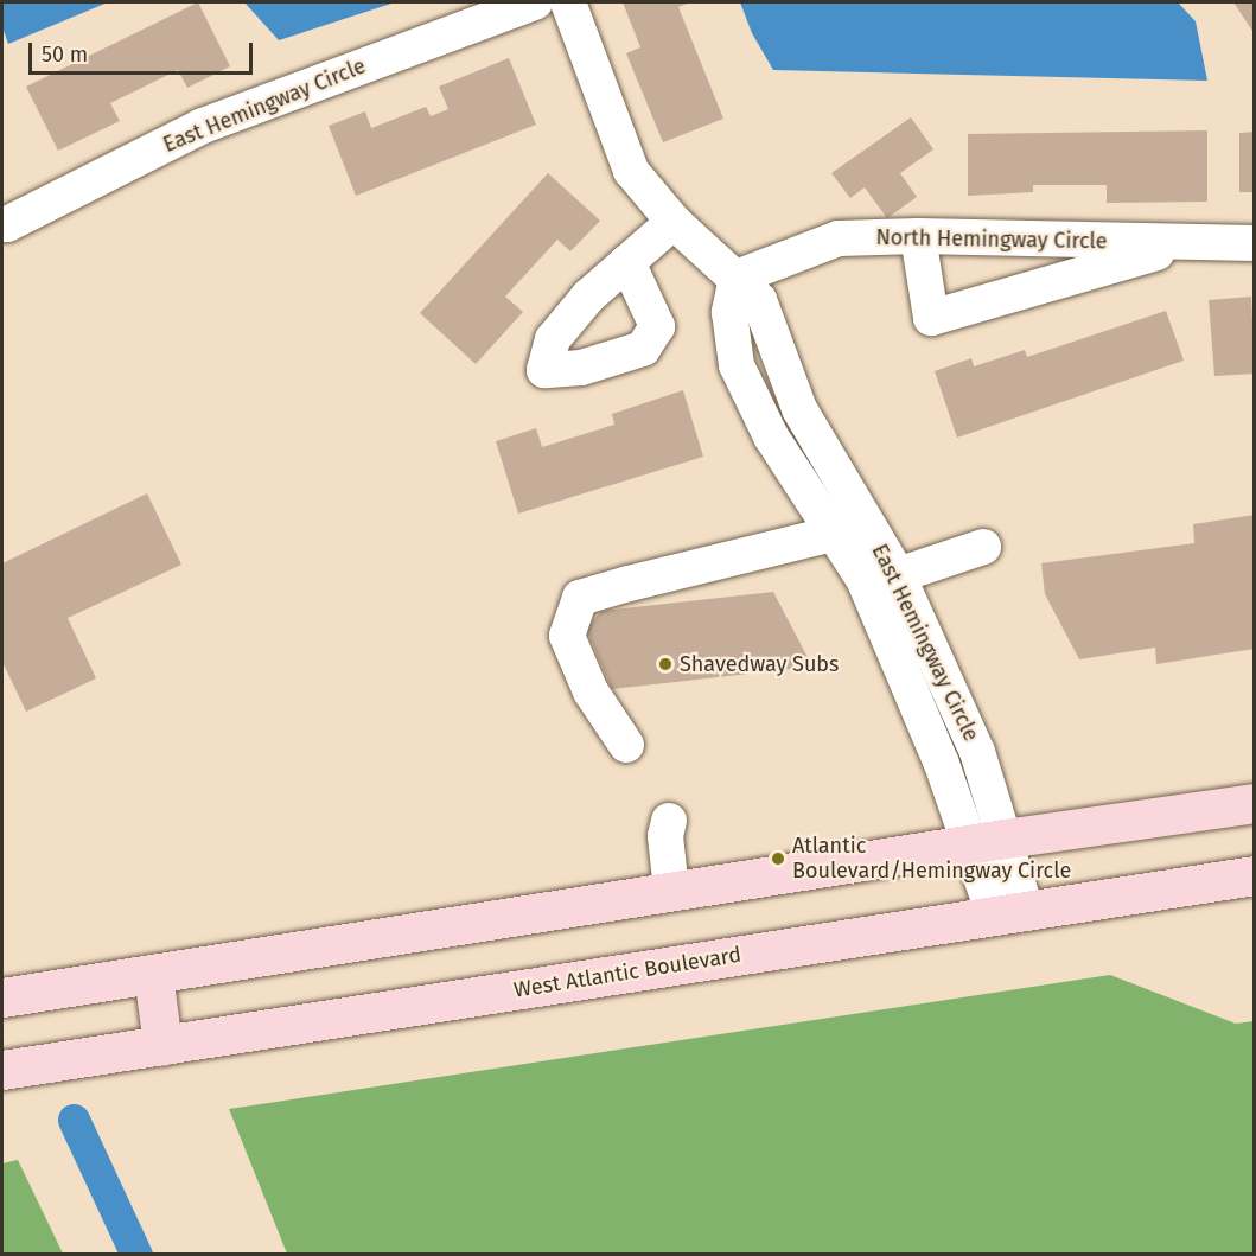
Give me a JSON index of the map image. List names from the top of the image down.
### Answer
{
  "streets": {
    "main road": ["West Atlantic Boulevard"],
    "street": ["East Hemingway Circle", "North Hemingway Circle"]
  },
  "crossings": [
    ["East Hemingway Circle", "North Hemingway Circle"],
    ["East Hemingway Circle", "West Atlantic Boulevard"]
  ],
  "places": ["Shavedway Subs", "Atlantic Boulevard/Hemingway Circle"],
  "scale_bar": "50 m"
}
